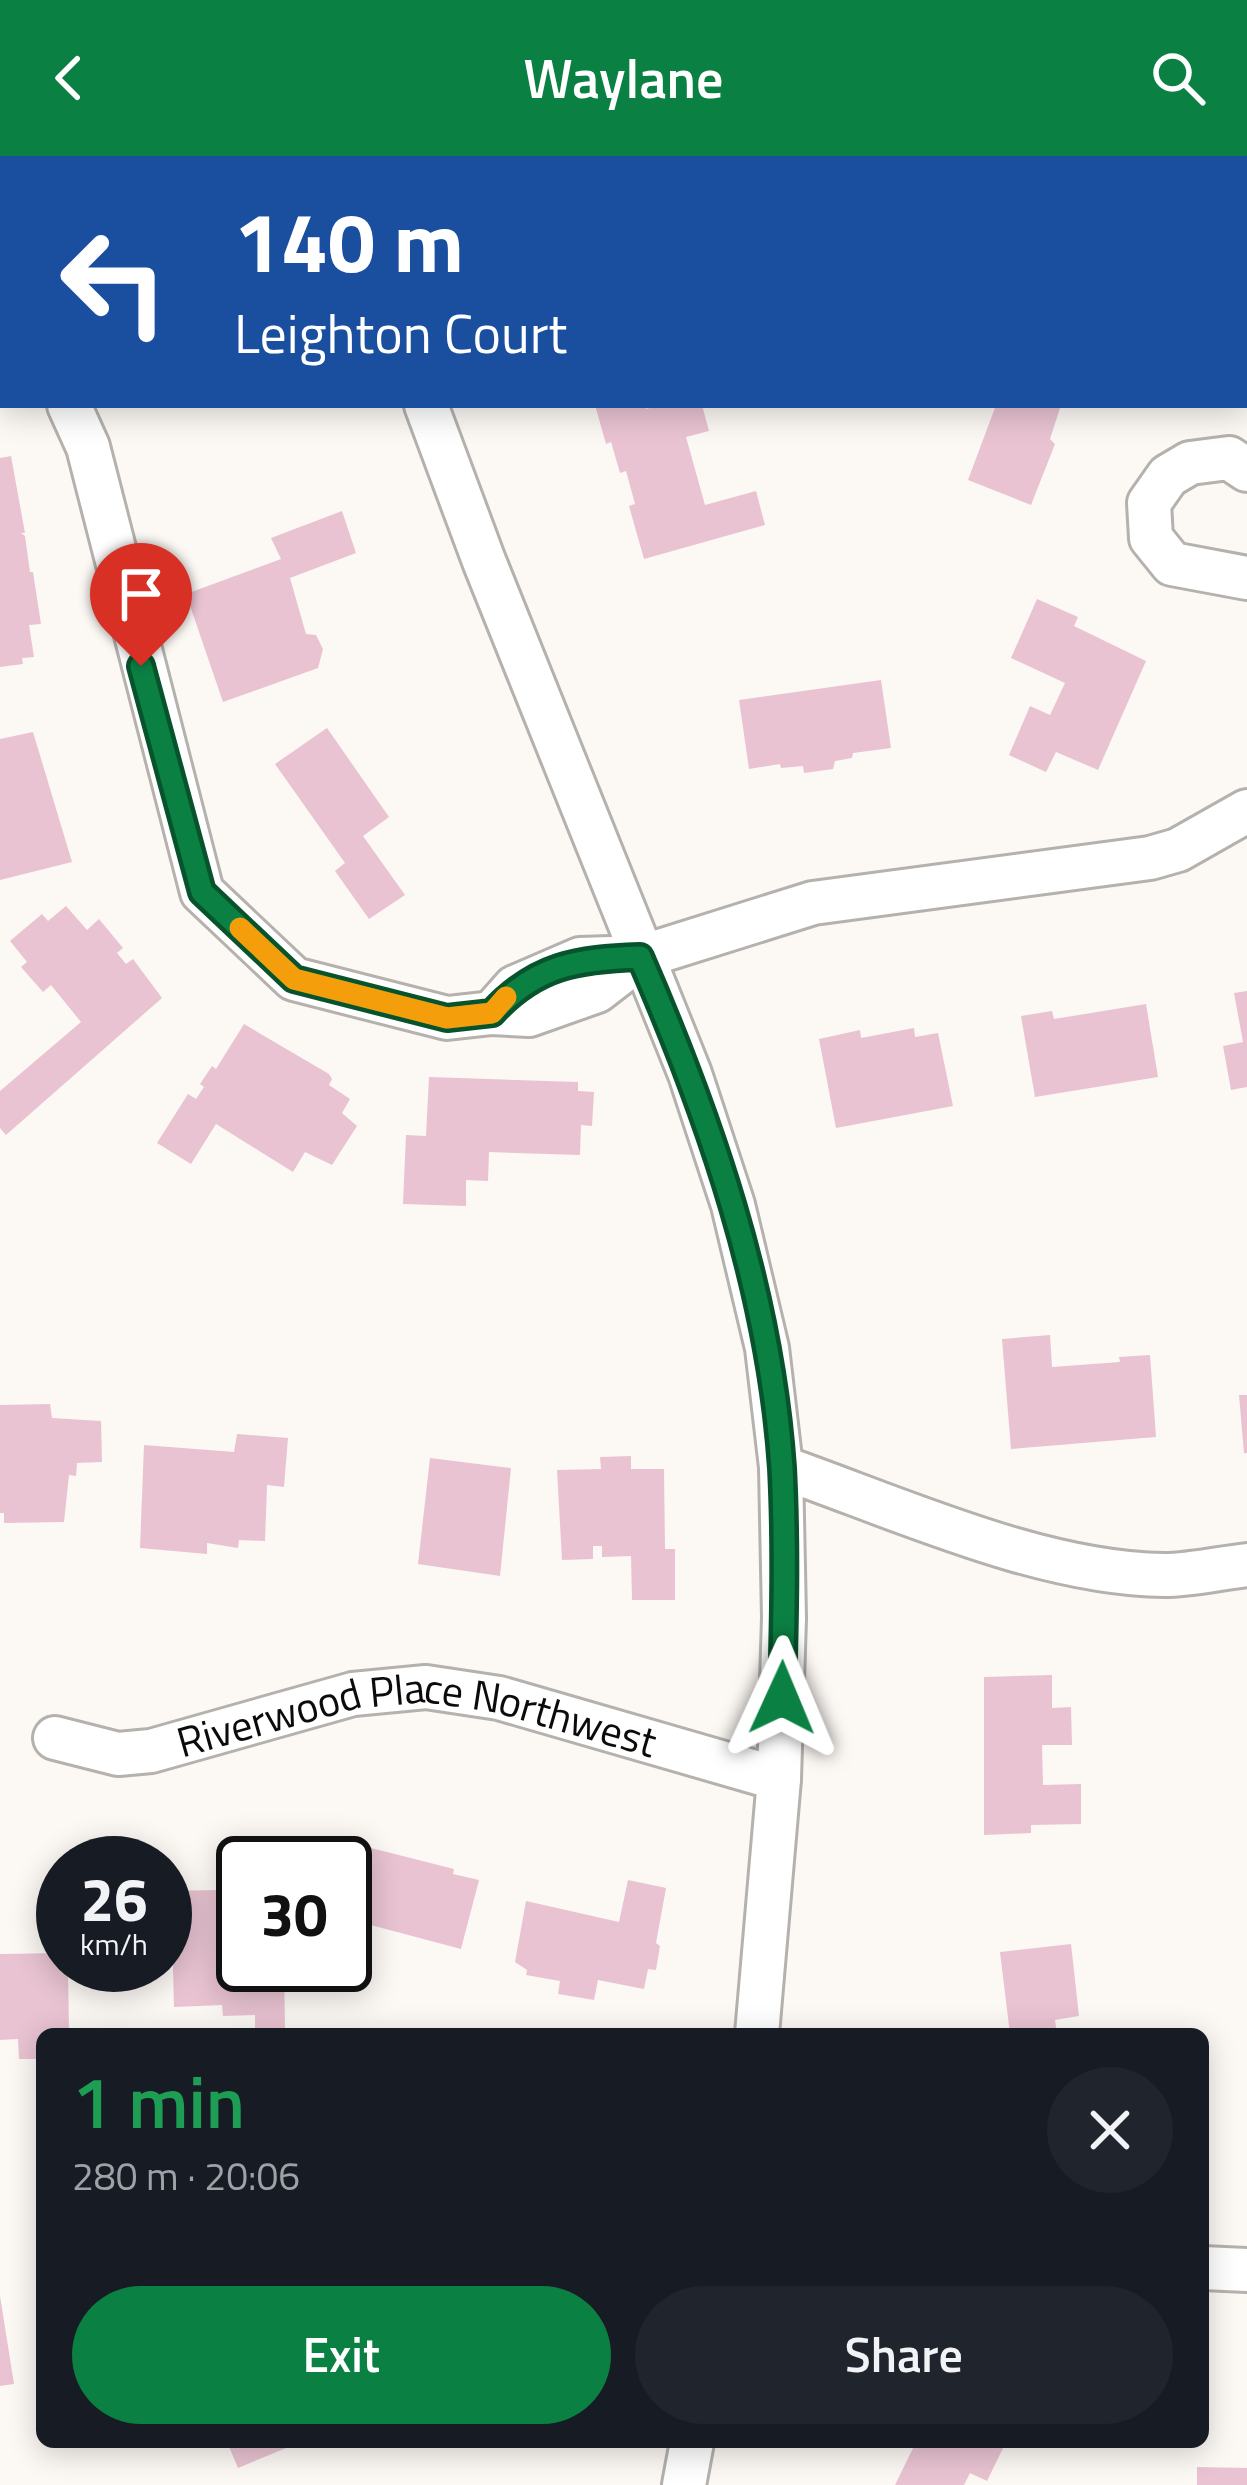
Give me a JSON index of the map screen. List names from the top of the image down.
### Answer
{
  "streets": {
    "street": ["Riverwood Place Northwest"]
  },
  "page": {
    "header": "Waylane",
    "turn": ["140 m", "Leighton Court"],
    "speed": "26 km/h",
    "limit": "30",
    "heading": ["1 min", "280 m · 20:06"],
    "buttons": ["Exit", "Share"]
  }
}
